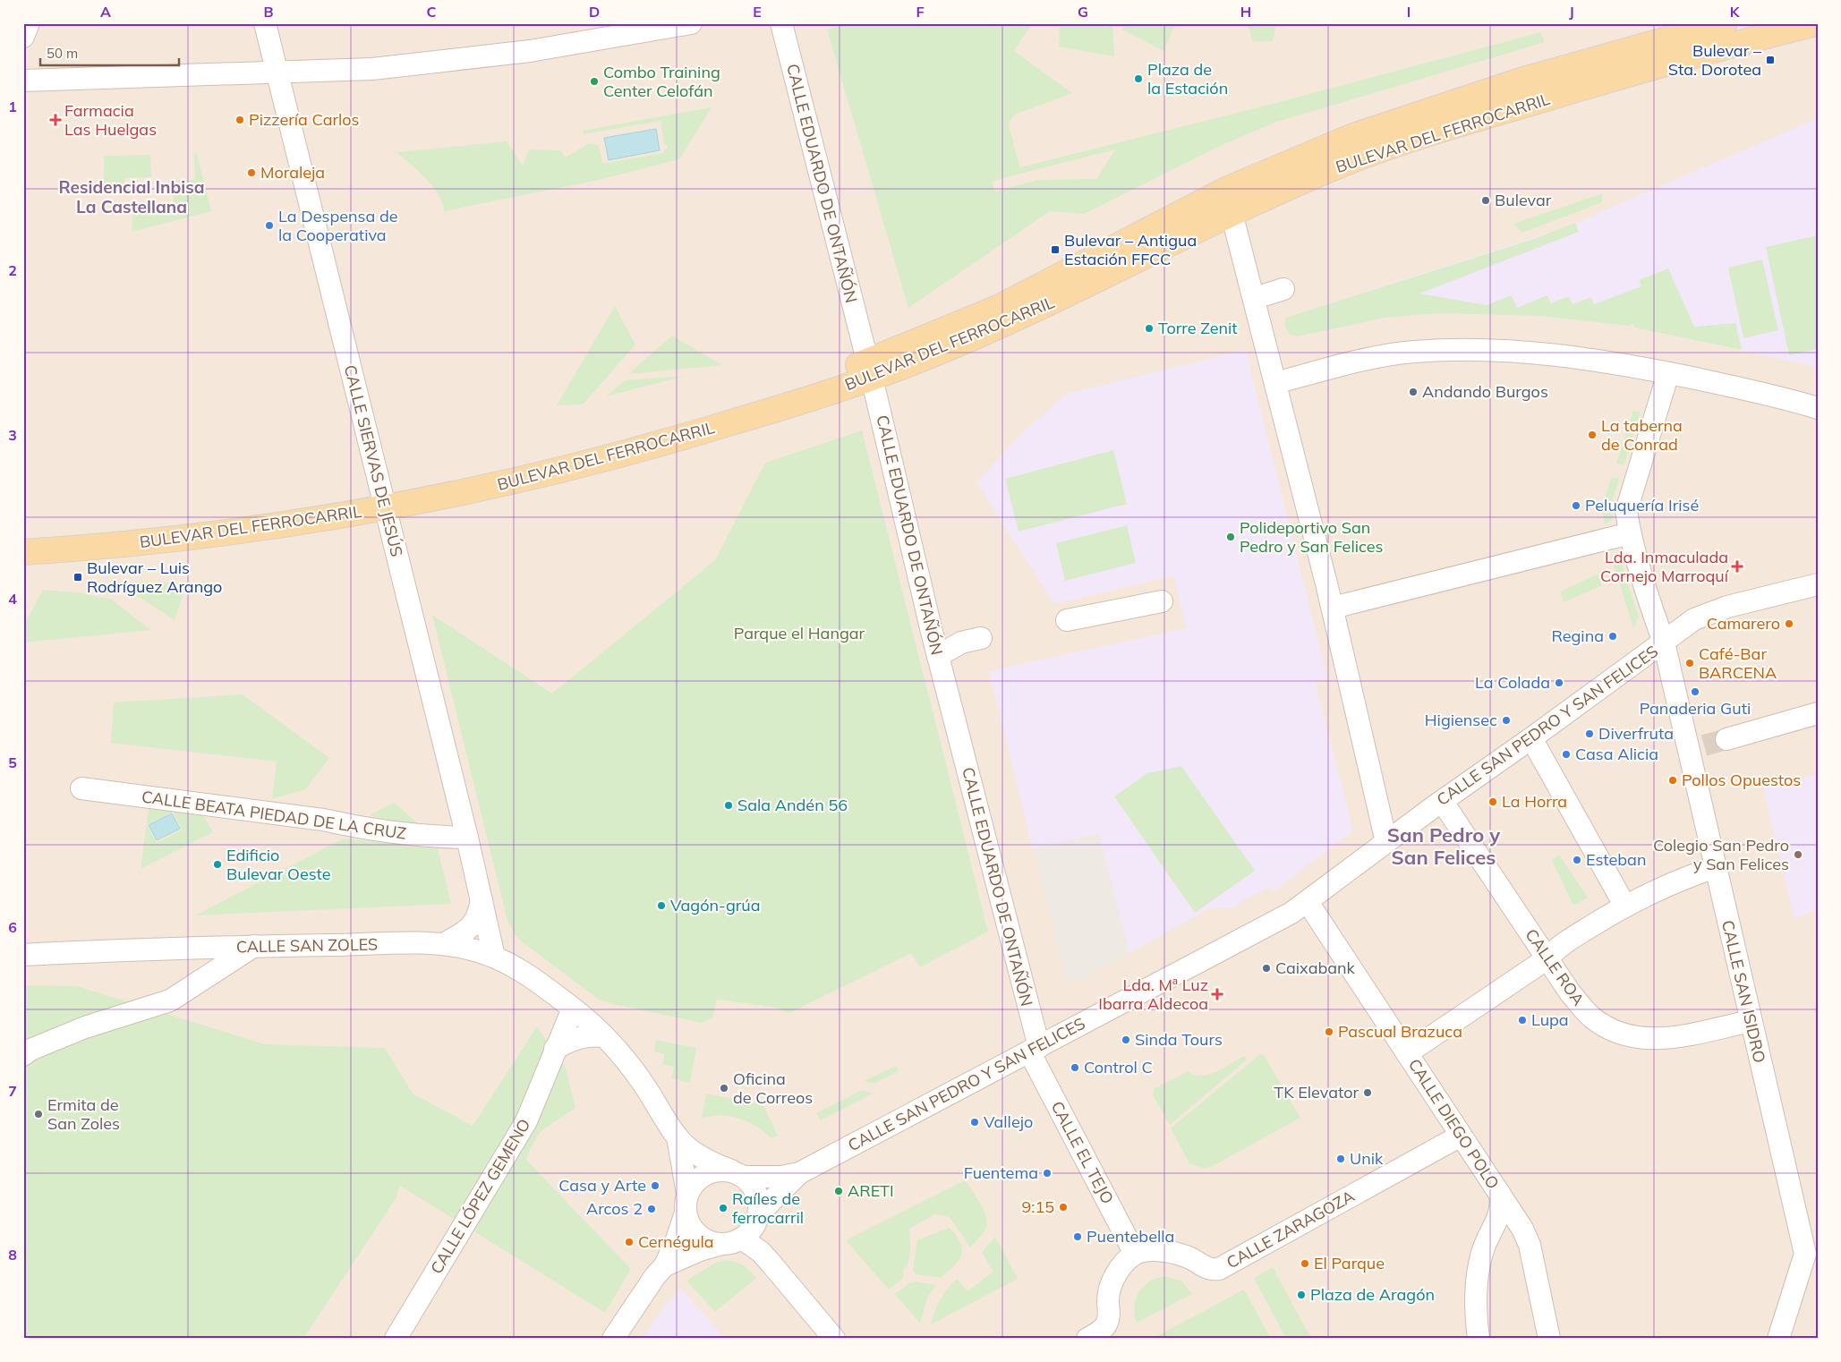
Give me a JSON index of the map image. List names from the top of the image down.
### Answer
{
  "streets": {
    "main road": ["BULEVAR DEL FERROCARRIL"],
    "street": [
      "CALLE EDUARDO DE ONTAÑÓN",
      "CALLE SIERVAS DE JESÚS",
      "CALLE SAN PEDRO Y SAN FELICES",
      "CALLE BEATA PIEDAD DE LA CRUZ",
      "CALLE SAN ZOLES",
      "CALLE ROA",
      "CALLE SAN ISIDRO",
      "CALLE DIEGO POLO",
      "CALLE EL TEJO",
      "CALLE LÓPEZ GEMENO",
      "CALLE ZARAGOZA"
    ]
  },
  "crossings": [
    ["BULEVAR DEL FERROCARRIL", "CALLE EDUARDO DE ONTAÑÓN"],
    ["BULEVAR DEL FERROCARRIL", "CALLE SIERVAS DE JESÚS"],
    ["CALLE EDUARDO DE ONTAÑÓN", "CALLE SAN PEDRO Y SAN FELICES"],
    ["CALLE EDUARDO DE ONTAÑÓN", "CALLE EL TEJO"],
    ["CALLE SIERVAS DE JESÚS", "CALLE BEATA PIEDAD DE LA CRUZ"],
    ["CALLE SIERVAS DE JESÚS", "CALLE SAN ZOLES"],
    ["CALLE SAN PEDRO Y SAN FELICES", "CALLE ROA"],
    ["CALLE SAN PEDRO Y SAN FELICES", "CALLE SAN ISIDRO"],
    ["CALLE SAN PEDRO Y SAN FELICES", "CALLE DIEGO POLO"],
    ["CALLE SAN PEDRO Y SAN FELICES", "CALLE EL TEJO"],
    ["CALLE SAN ZOLES", "CALLE LÓPEZ GEMENO"],
    ["CALLE ROA", "CALLE SAN ISIDRO"],
    ["CALLE DIEGO POLO", "CALLE ZARAGOZA"],
    ["CALLE EL TEJO", "CALLE ZARAGOZA"]
  ],
  "districts": ["Residencial Inbisa La Castellana", "San Pedro y San Felices"],
  "parks": ["Parque el Hangar"],
  "places": {
    "transit": ["Bulevar – Sta. Dorotea", "Bulevar – Antigua Estación FFCC", "Bulevar – Luis Rodríguez Arango"],
    "other": [
      "Plaza de la Estación",
      "Combo Training Center Celofán",
      "Pizzería Carlos",
      "Moraleja",
      "Bulevar",
      "La Despensa de la Cooperativa",
      "Torre Zenit",
      "Andando Burgos",
      "La taberna de Conrad",
      "Peluquería Irisé",
      "Polideportivo San Pedro y San Felices",
      "Camarero",
      "Regina",
      "Café-Bar BARCENA",
      "La Colada",
      "Panaderia Guti",
      "Higiensec",
      "Diverfruta",
      "Casa Alicia",
      "Pollos Opuestos",
      "La Horra",
      "Sala Andén 56",
      "Colegio San Pedro y San Felices",
      "Esteban",
      "Edificio Bulevar Oeste",
      "Vagón-grúa",
      "Caixabank",
      "Lupa",
      "Pascual Brazuca",
      "Sinda Tours",
      "Control C",
      "Oficina de Correos",
      "TK Elevator",
      "Ermita de San Zoles",
      "Vallejo",
      "Unik",
      "Fuentema",
      "Casa y Arte",
      "ARETI",
      "9:15",
      "Raíles de ferrocarril",
      "Arcos 2",
      "Puentebella",
      "Cernégula",
      "El Parque",
      "Plaza de Aragón"
    ],
    "health": ["Farmacia Las Huelgas", "Lda. Inmaculada Cornejo Marroquí", "Lda. Mª Luz Ibarra Aldecoa"]
  },
  "scale_bar": "50 m",
  "grid": {
    "columns": [
      "A",
      "B",
      "C",
      "D",
      "E",
      "F",
      "G",
      "H",
      "I",
      "J",
      "K"
    ],
    "rows": [
      "1",
      "2",
      "3",
      "4",
      "5",
      "6",
      "7",
      "8"
    ]
  }
}
